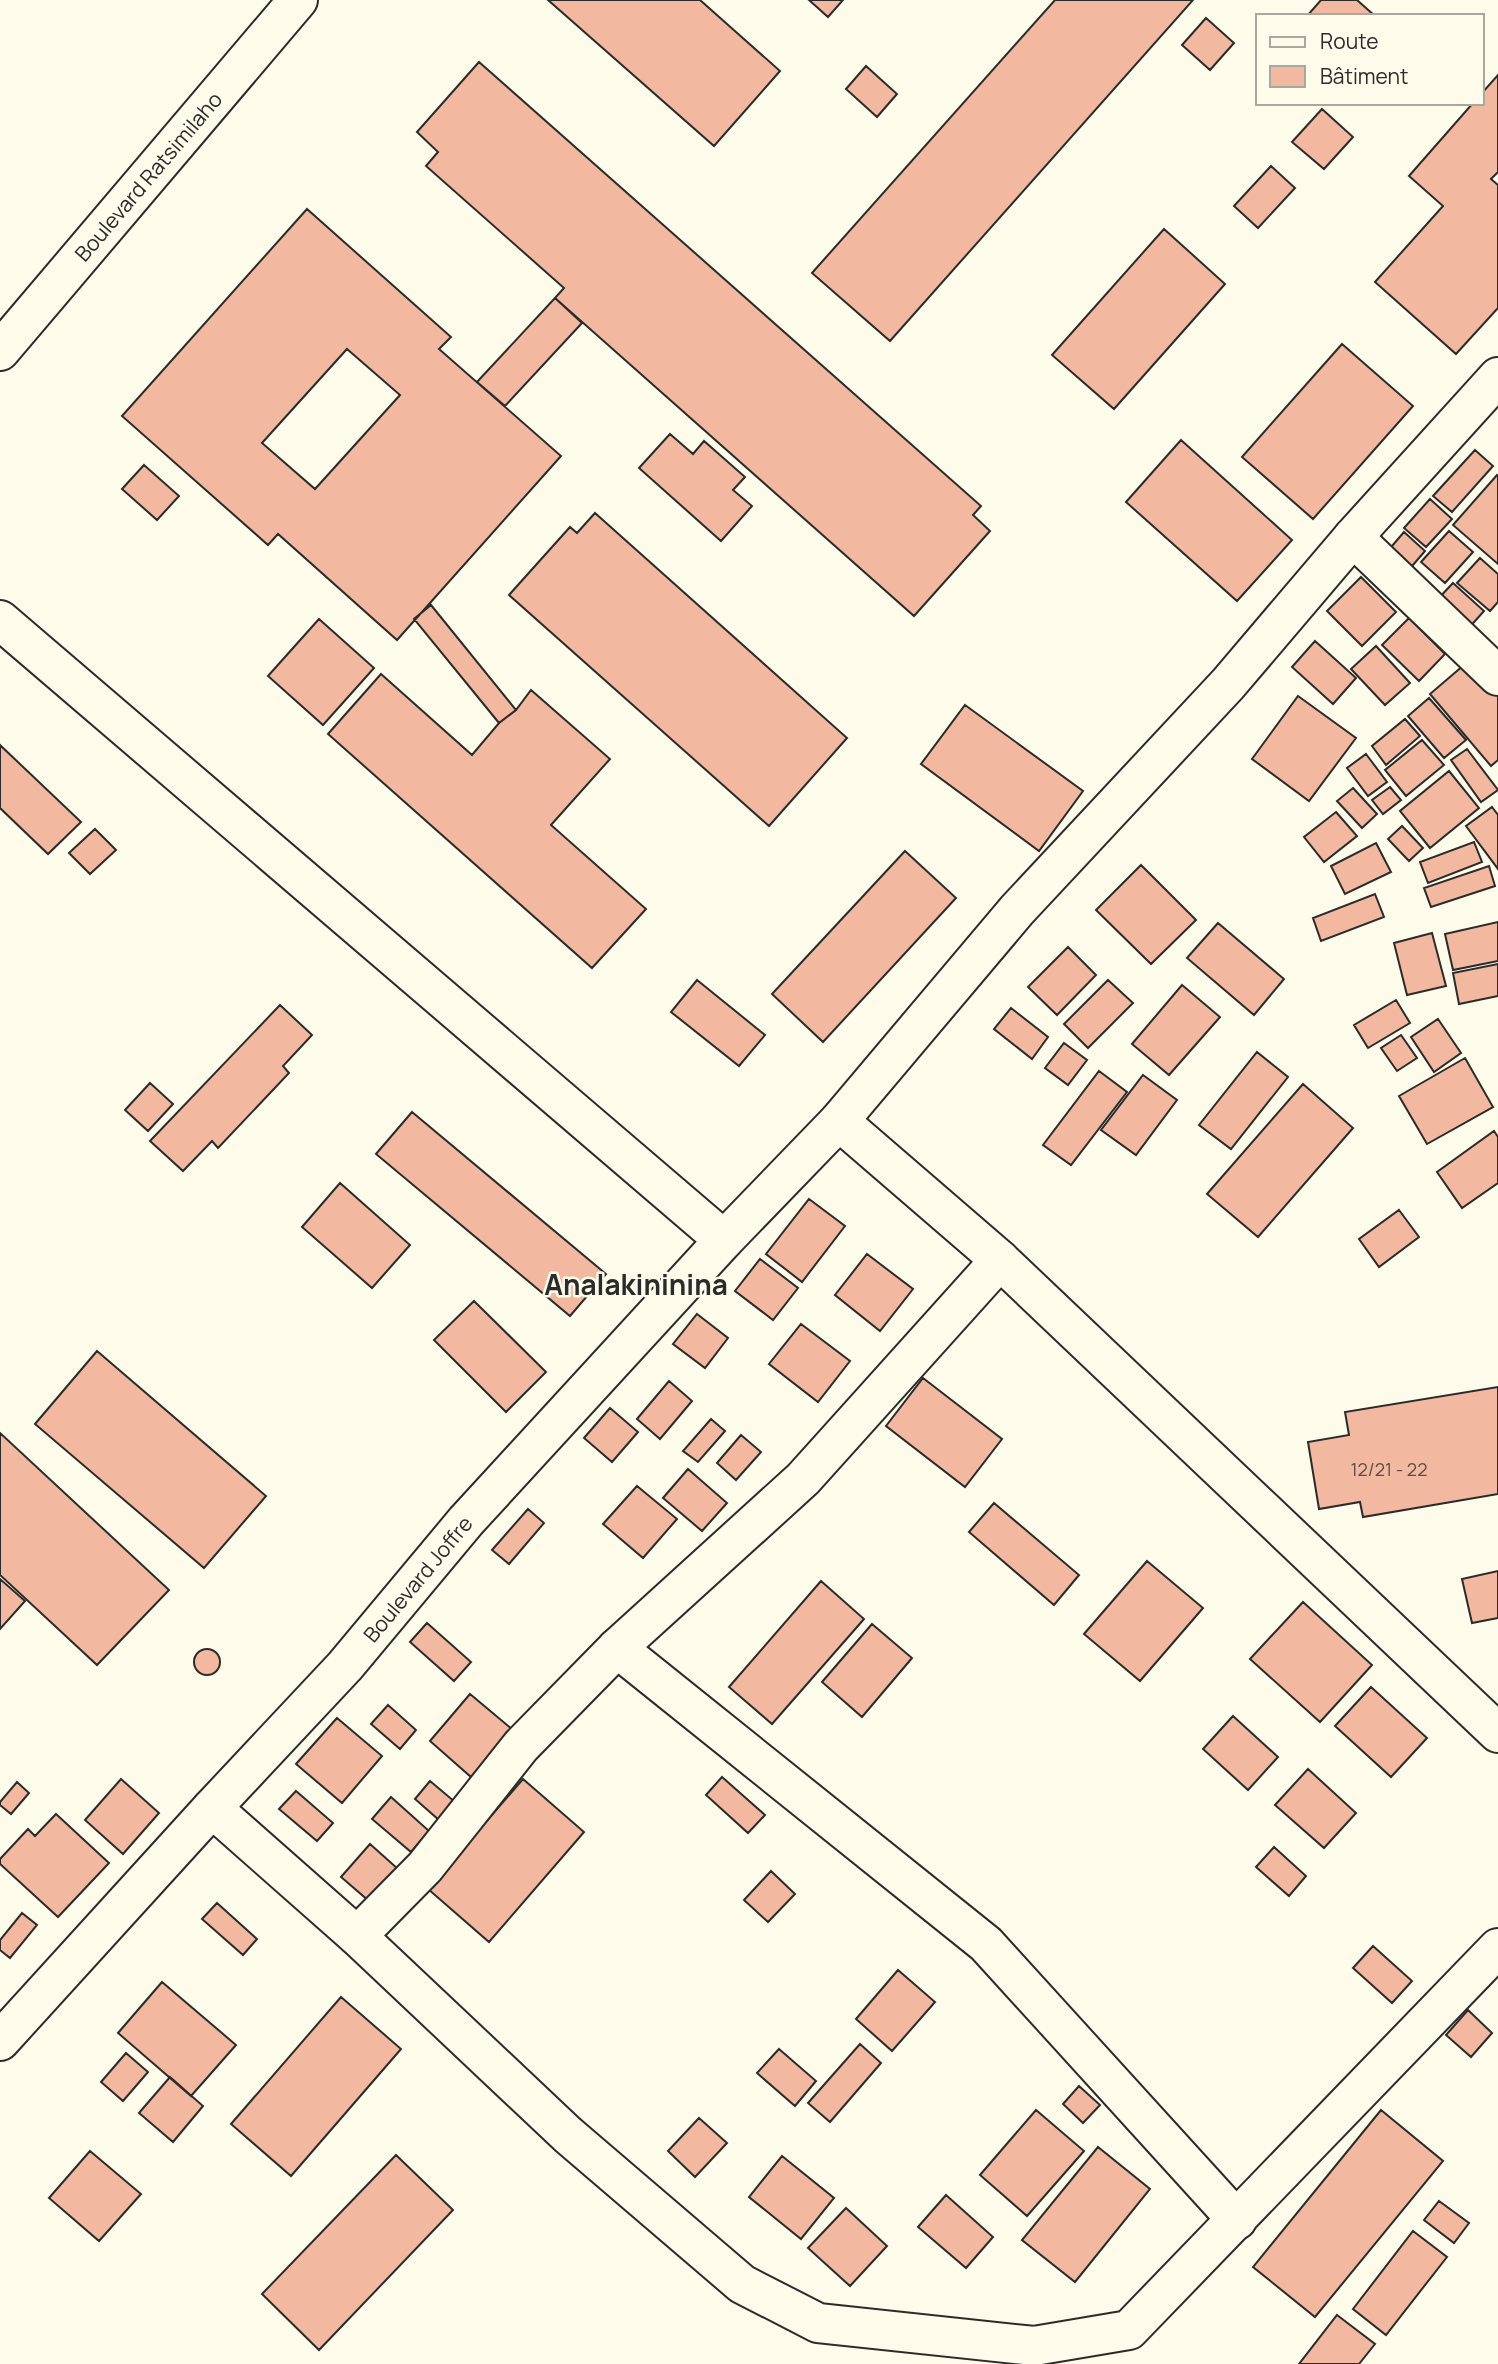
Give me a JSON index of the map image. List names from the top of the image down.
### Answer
{
  "streets": {
    "street": ["Boulevard Ratsimilaho", "Boulevard Joffre"]
  },
  "districts": ["Analakininina"],
  "house_numbers": ["12/21 - 22"],
  "legend": ["Route", "Bâtiment"]
}
